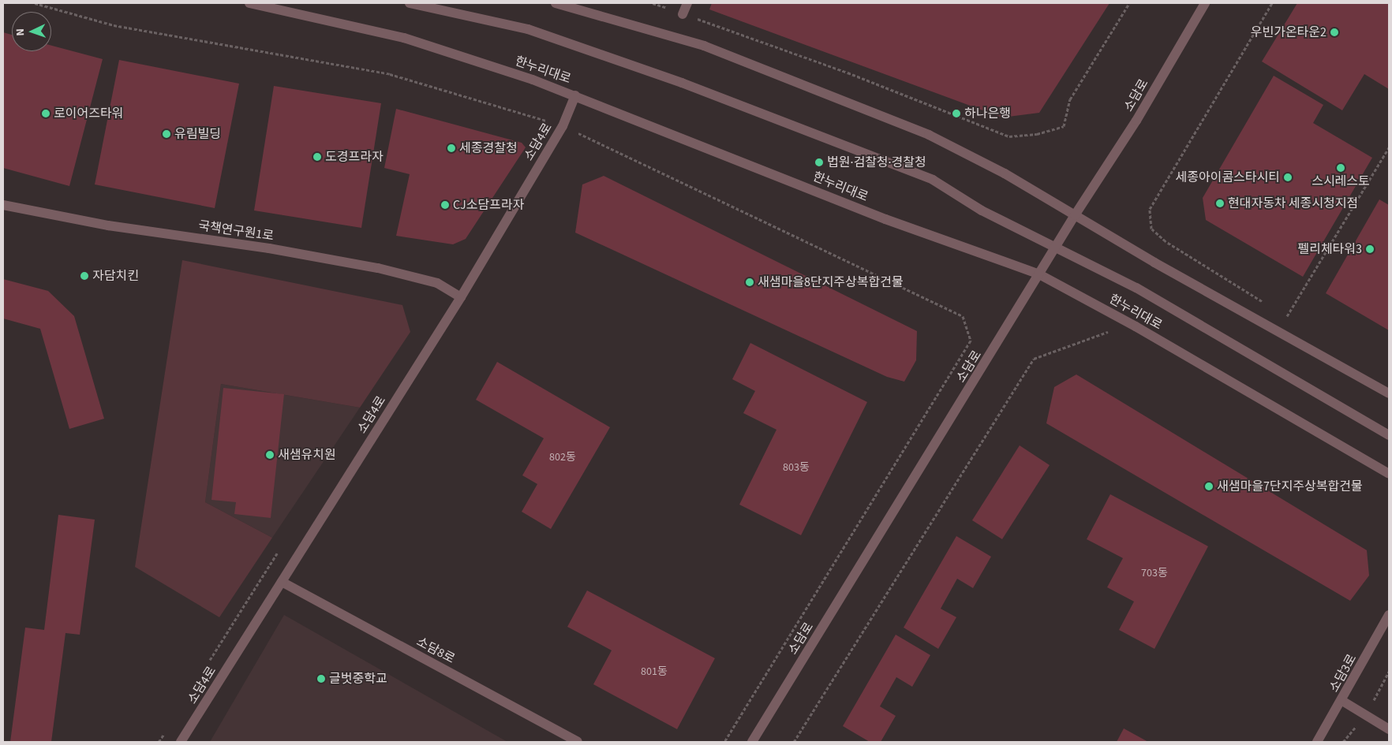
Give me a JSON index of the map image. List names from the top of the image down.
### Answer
{
  "streets": {
    "street": [
      "한누리대로",
      "소담로",
      "소담4로",
      "국책연구원1로",
      "소담8로",
      "소담3로"
    ]
  },
  "crossings": [
    ["한누리대로", "소담로"],
    ["한누리대로", "소담4로"],
    ["소담4로", "국책연구원1로"],
    ["소담4로", "소담8로"]
  ],
  "places": [
    "우빈가온타운2",
    "로이어즈타워",
    "하나은행",
    "유림빌딩",
    "세종경찰청",
    "도경프라자",
    "법원·검찰청·경찰청",
    "스시레스토",
    "세종아이콤스타시티",
    "현대자동차 세종시청지점",
    "CJ소담프라자",
    "펠리체타워3",
    "자담치킨",
    "새샘마을8단지주상복합건물",
    "새샘유치원",
    "새샘마을7단지주상복합건물",
    "글벗중학교"
  ],
  "house_numbers": [
    "802동",
    "803동",
    "703동",
    "801동"
  ],
  "north": "left"
}
